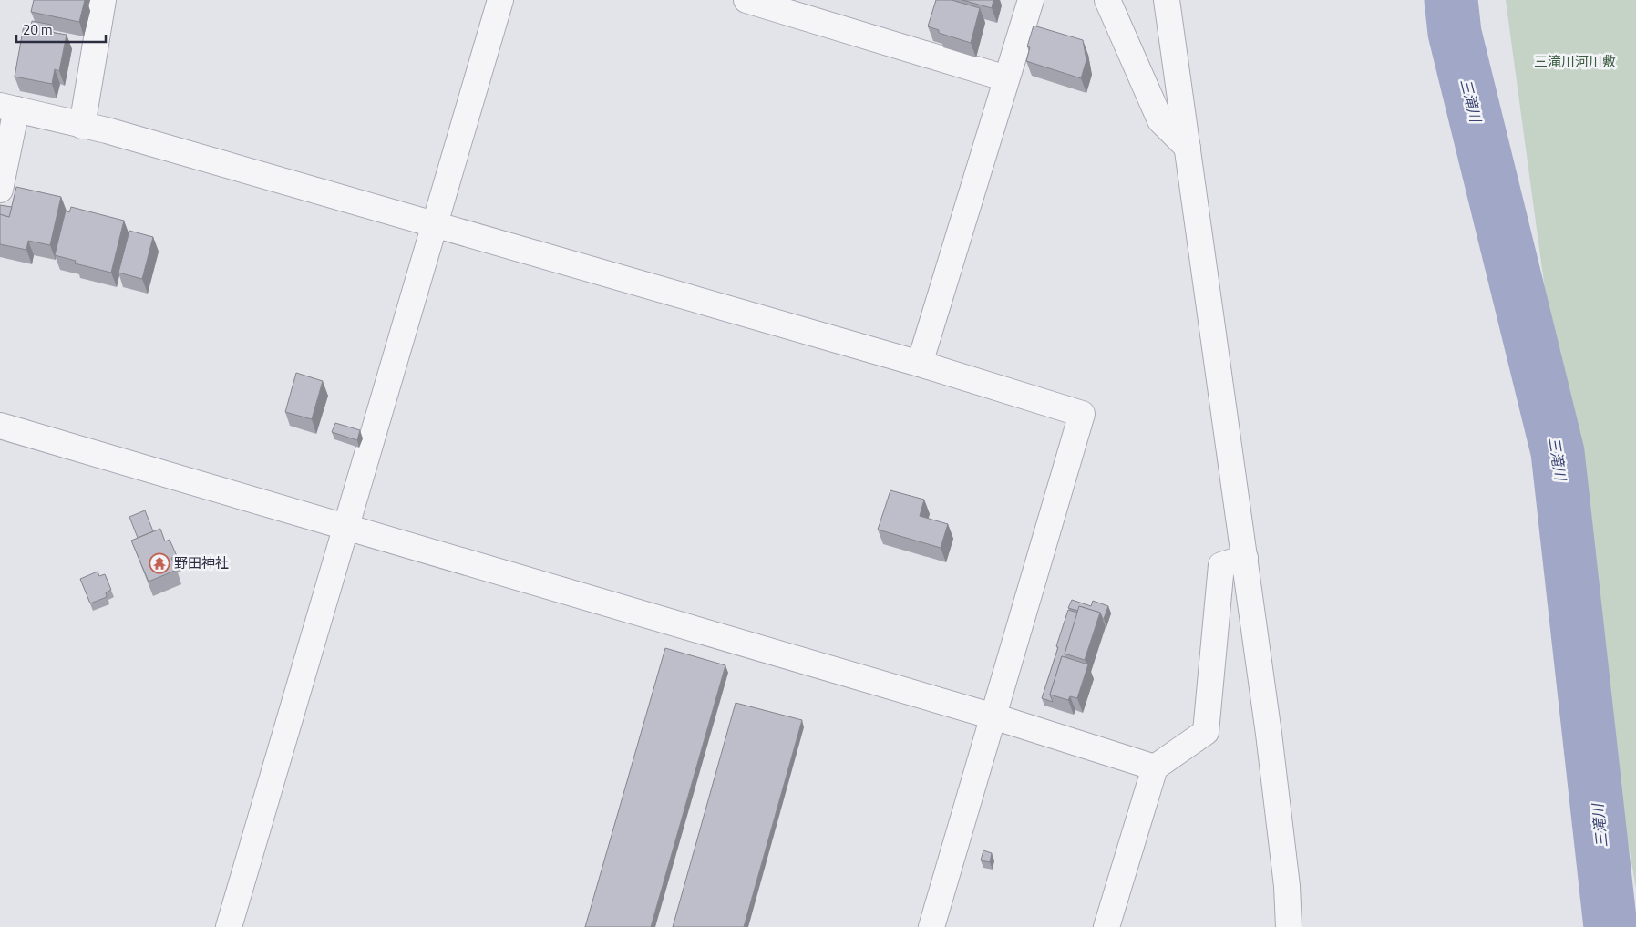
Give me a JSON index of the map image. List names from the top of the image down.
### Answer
{
  "water": ["三滝川"],
  "parks": ["三滝川河川敷"],
  "places": {
    "temple": ["野田神社"]
  },
  "scale_bar": "20 m"
}
